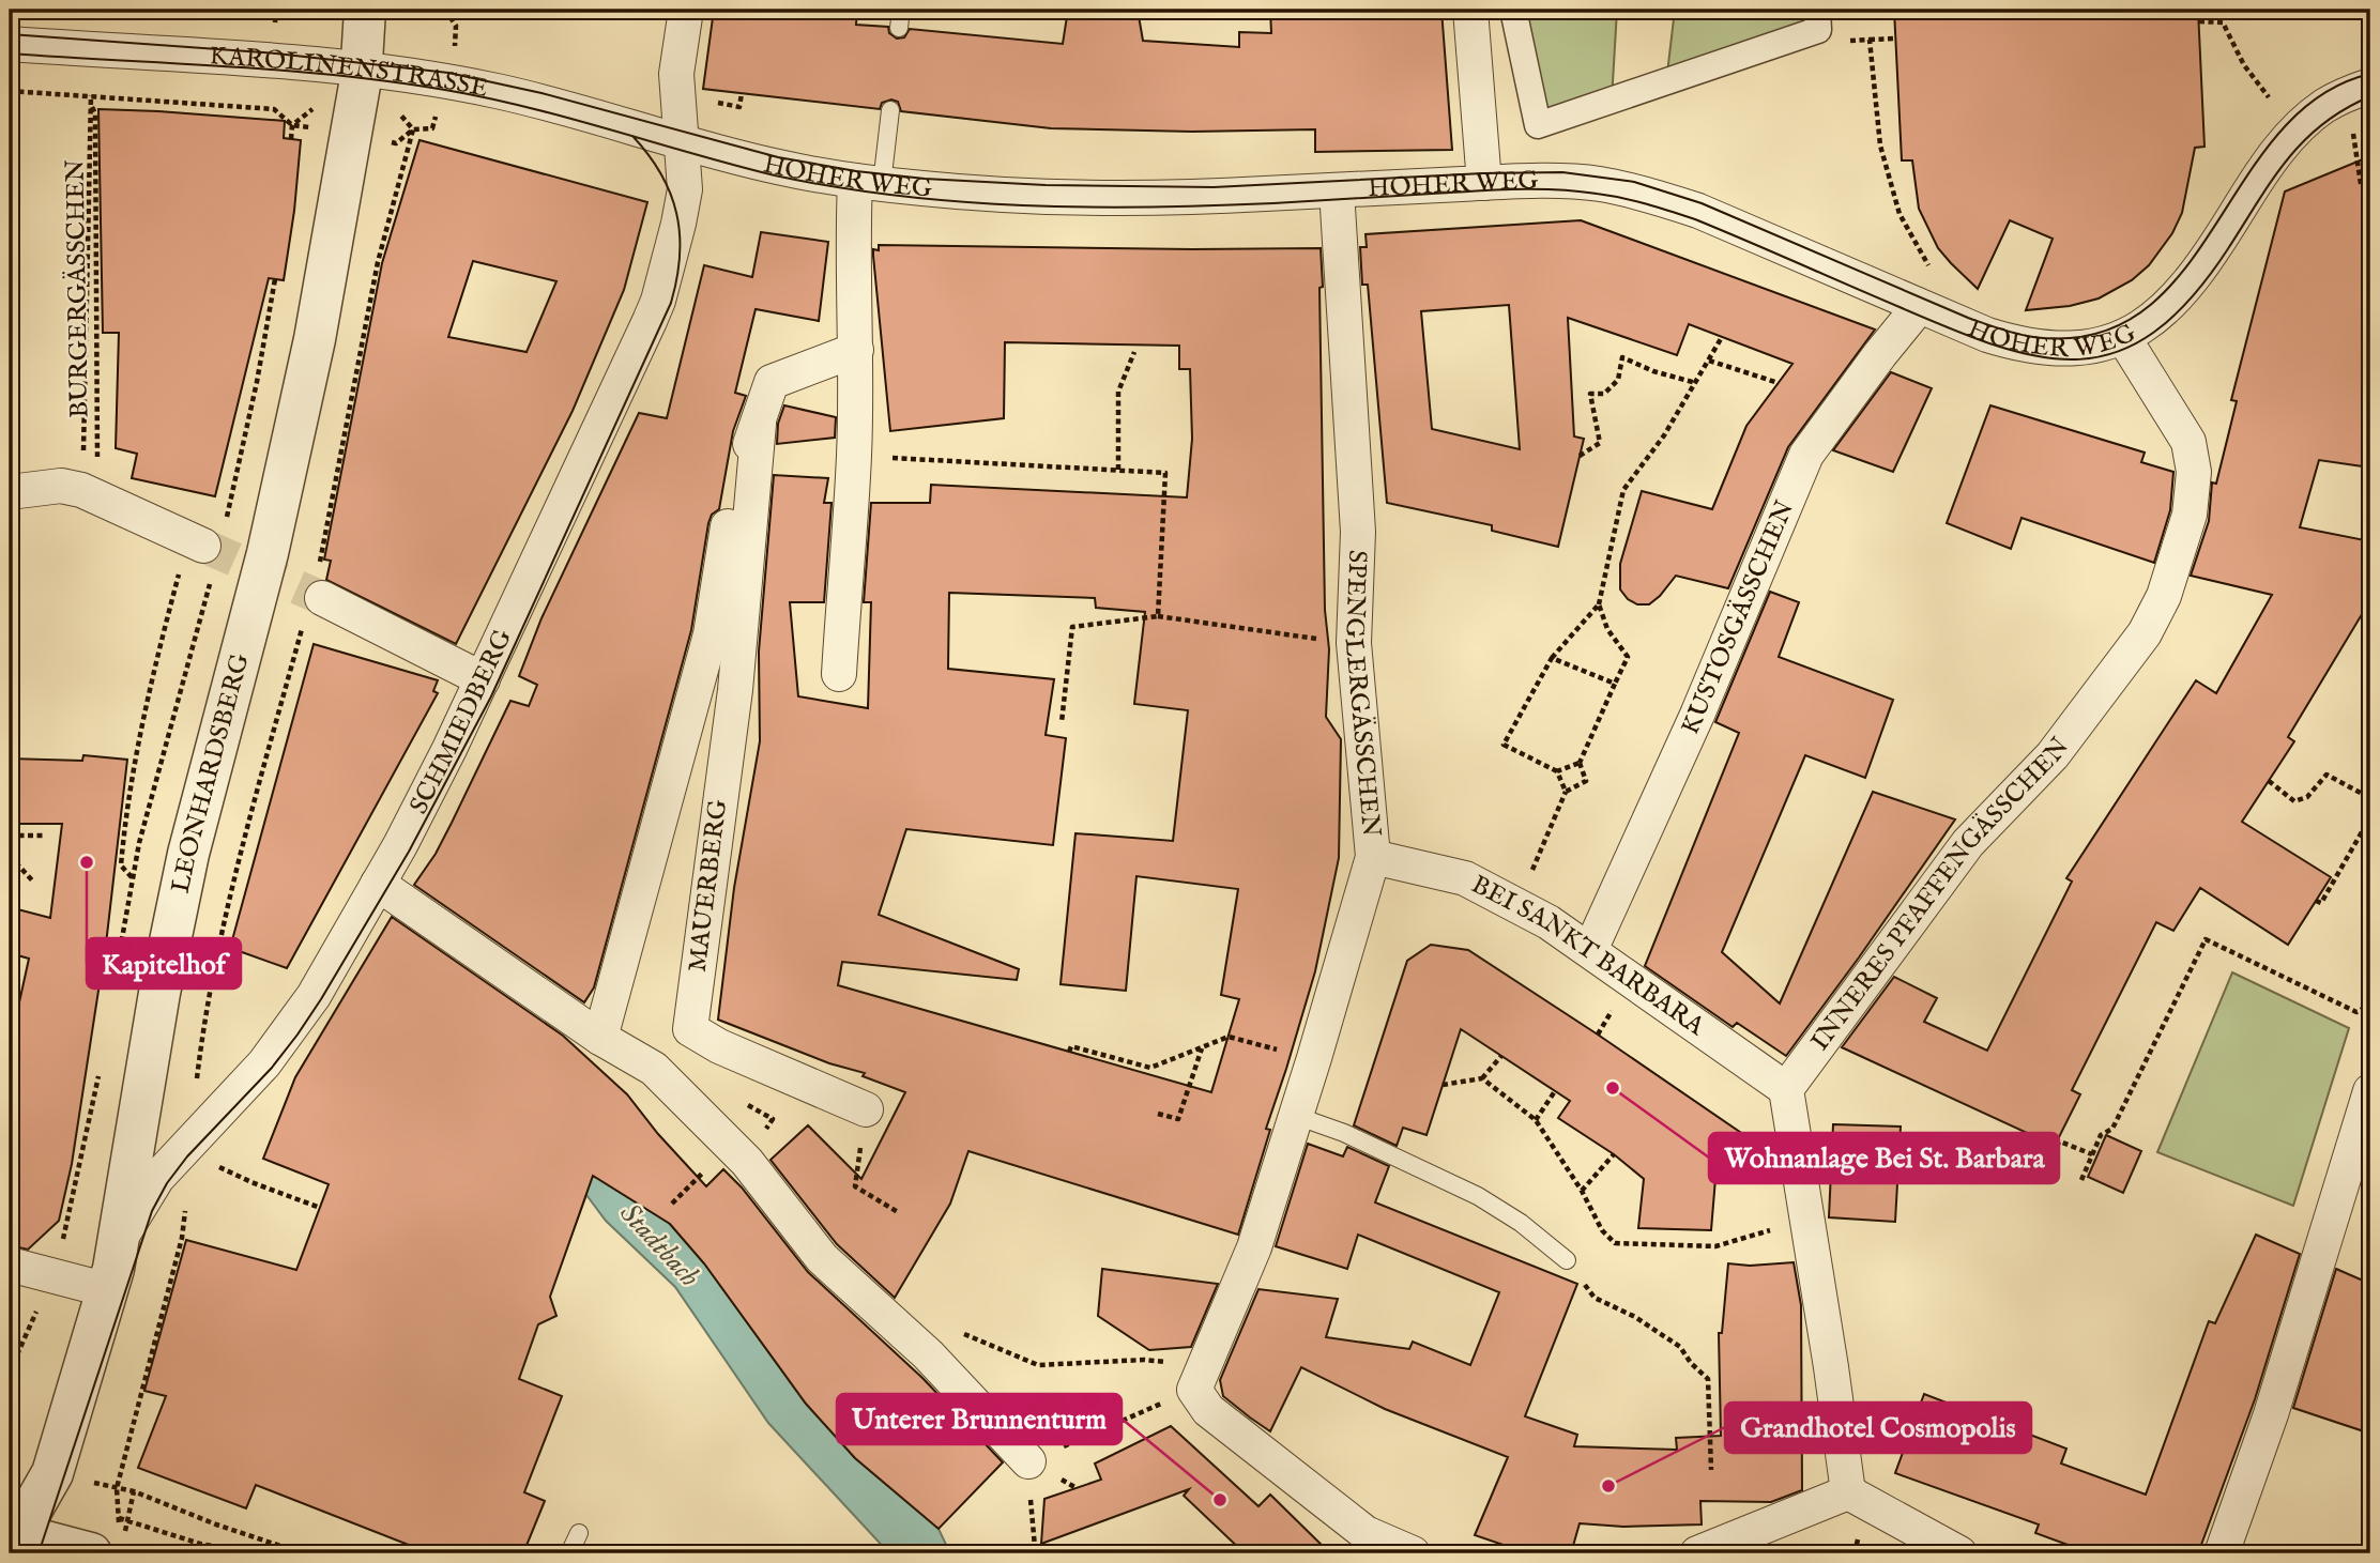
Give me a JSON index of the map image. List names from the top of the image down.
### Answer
{
  "streets": {
    "street": [
      "KAROLINENSTRASSE",
      "HOHER WEG",
      "KUSTOSGÄSSCHEN",
      "SPENGLERGÄSSCHEN",
      "SCHMIEDBERG",
      "LEONHARDSBERG",
      "MAUERBERG",
      "INNERES PFAFFENGÄSSCHEN",
      "BEI SANKT BARBARA"
    ],
    "path": ["BURGERGÄSSCHEN"]
  },
  "crossings": [
    ["KAROLINENSTRASSE", "HOHER WEG"],
    ["KAROLINENSTRASSE", "SCHMIEDBERG"],
    ["KAROLINENSTRASSE", "LEONHARDSBERG"],
    ["HOHER WEG", "KUSTOSGÄSSCHEN"],
    ["HOHER WEG", "SPENGLERGÄSSCHEN"],
    ["HOHER WEG", "SCHMIEDBERG"],
    ["HOHER WEG", "INNERES PFAFFENGÄSSCHEN"],
    ["KUSTOSGÄSSCHEN", "BEI SANKT BARBARA"],
    ["SPENGLERGÄSSCHEN", "BEI SANKT BARBARA"],
    ["SCHMIEDBERG", "LEONHARDSBERG"],
    ["INNERES PFAFFENGÄSSCHEN", "BEI SANKT BARBARA"]
  ],
  "water": ["Stadtbach"],
  "places": [
    "Kapitelhof",
    "Wohnanlage Bei St. Barbara",
    "Grandhotel Cosmopolis",
    "Unterer Brunnenturm"
  ]
}
